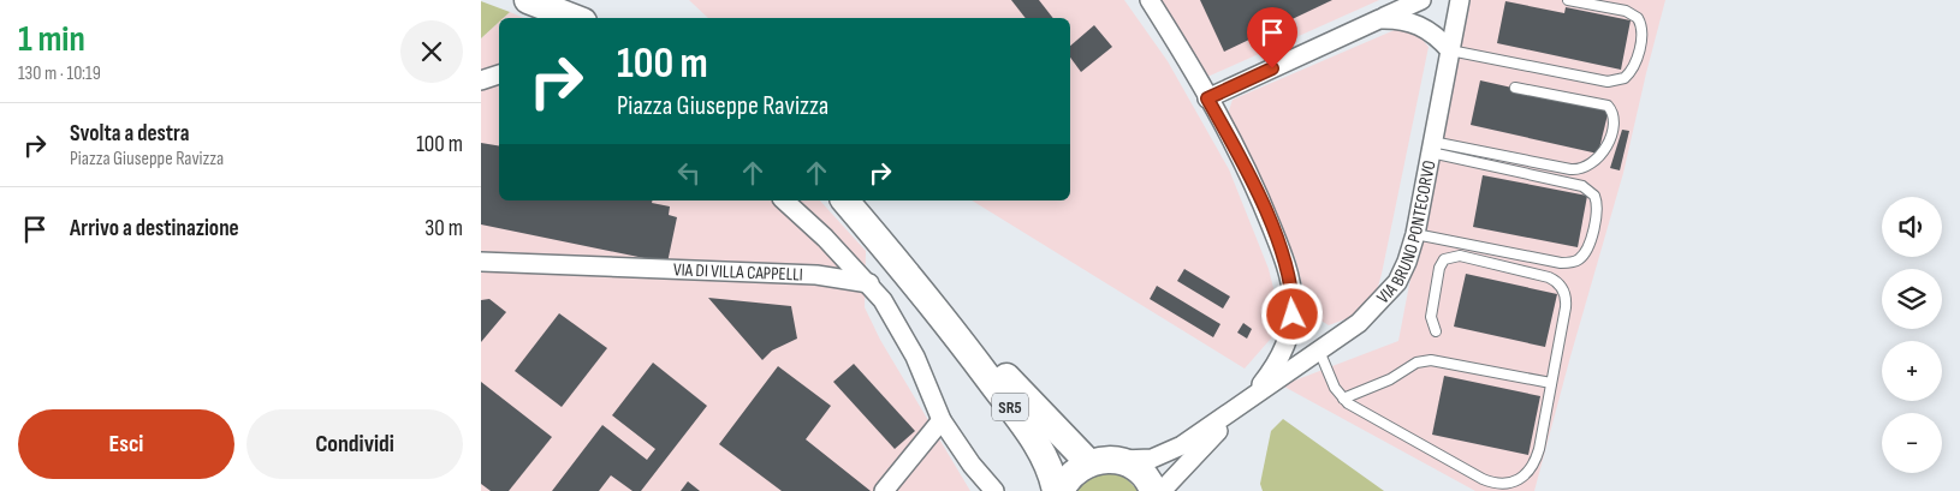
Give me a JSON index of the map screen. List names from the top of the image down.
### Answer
{
  "streets": {
    "main road": ["SR5"],
    "street": ["VIA BRUNO PONTECORVO", "VIA DI VILLA CAPPELLI"]
  },
  "page": {
    "heading": ["1 min", "130 m · 10:19"],
    "turn": ["100 m", "Piazza Giuseppe Ravizza"],
    "list": [
      {
        "name": "Svolta a destra",
        "note": "Piazza Giuseppe Ravizza",
        "value": "100 m"
      },
      {
        "name": "Arrivo a destinazione",
        "value": "30 m"
      }
    ],
    "map_buttons": ["+", "−"],
    "buttons": ["Esci", "Condividi"]
  }
}
